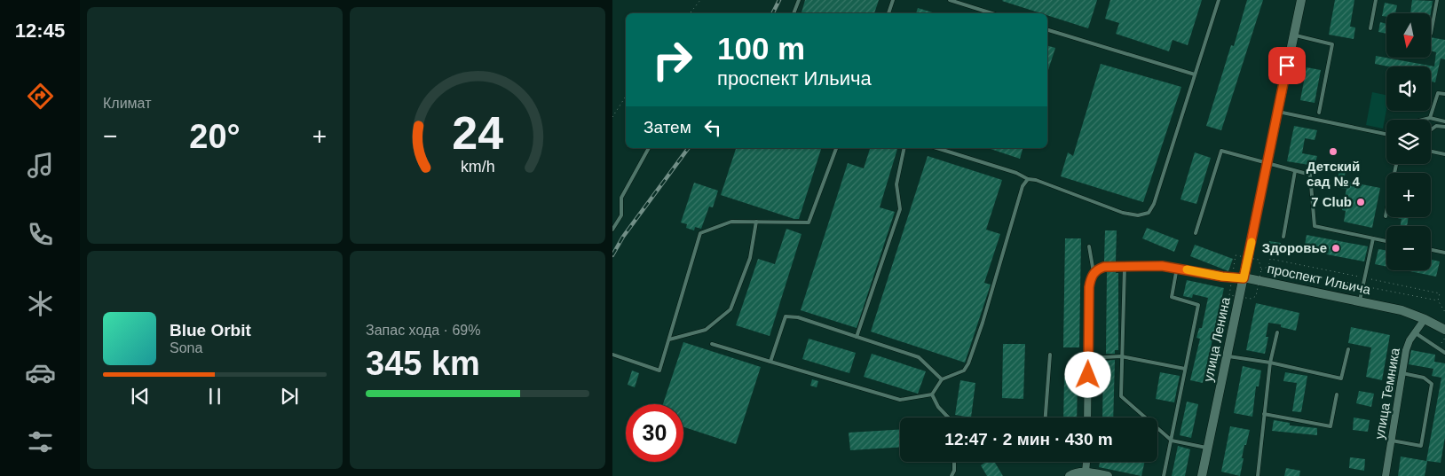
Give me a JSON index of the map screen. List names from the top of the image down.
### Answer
{
  "streets": {
    "street": ["проспект Ильича", "улица Ленина", "улица Темника"]
  },
  "crossings": [
    ["проспект Ильича", "улица Ленина"],
    ["проспект Ильича", "улица Темника"]
  ],
  "places": ["Детский сад № 4", "7 Club", "Здоровье"],
  "north": "bottom",
  "page": {
    "tabs": "12:45",
    "tile": [
      "Климат",
      ["Запас хода · 69%", "345 km"]
    ],
    "map_buttons": ["+", "−"],
    "turn": ["100 m", "проспект Ильича"],
    "then": "Затем",
    "heat": ["−", "20°", "+"],
    "song": ["Blue Orbit", "Sona"],
    "limit": "30",
    "trip": "12:47 · 2 мин · 430 m",
    "gauge": ["24", "km/h"]
  }
}
